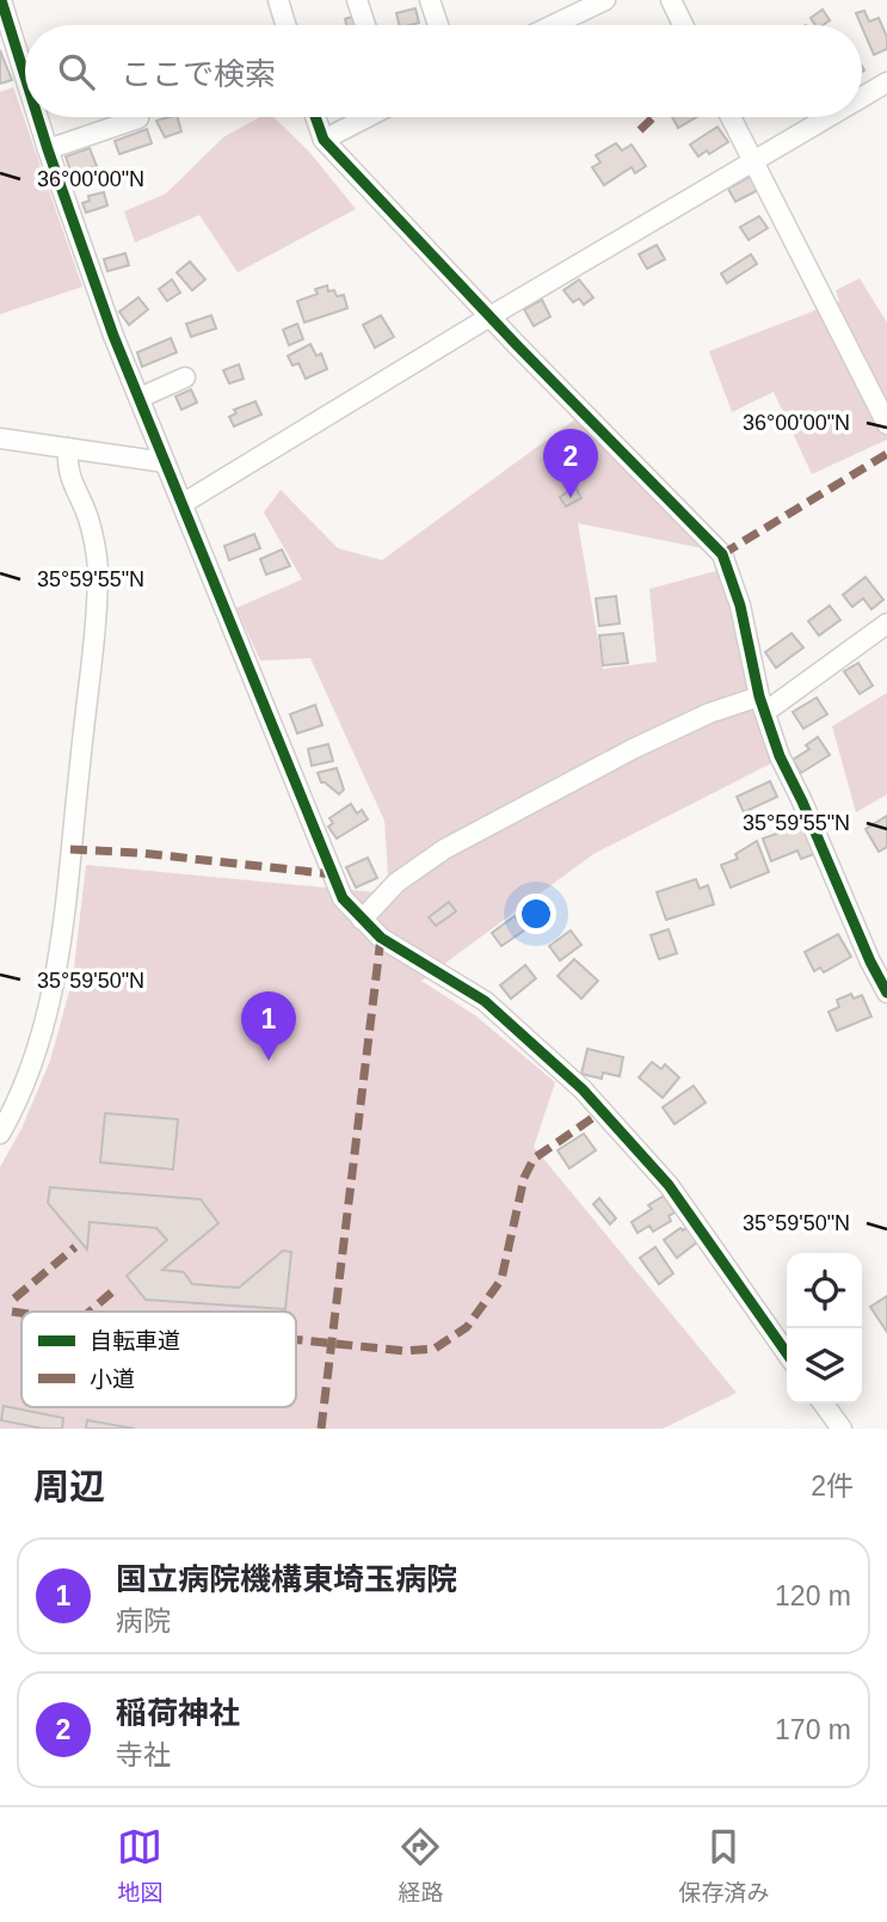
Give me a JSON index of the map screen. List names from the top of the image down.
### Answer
{
  "legend": ["自転車道", "小道"],
  "page": {
    "search": "ここで検索",
    "pins": ["2", "1"],
    "heading": ["周辺", "2件"],
    "list": [
      {
        "mark": "1",
        "name": "国立病院機構東埼玉病院",
        "note": "病院",
        "value": "120 m"
      },
      {
        "mark": "2",
        "name": "稲荷神社",
        "note": "寺社",
        "value": "170 m"
      }
    ],
    "nav": ["地図", "経路", "保存済み"]
  },
  "coordinates": ["36°00'00\"N", "35°59'55\"N", "35°59'50\"N"]
}
